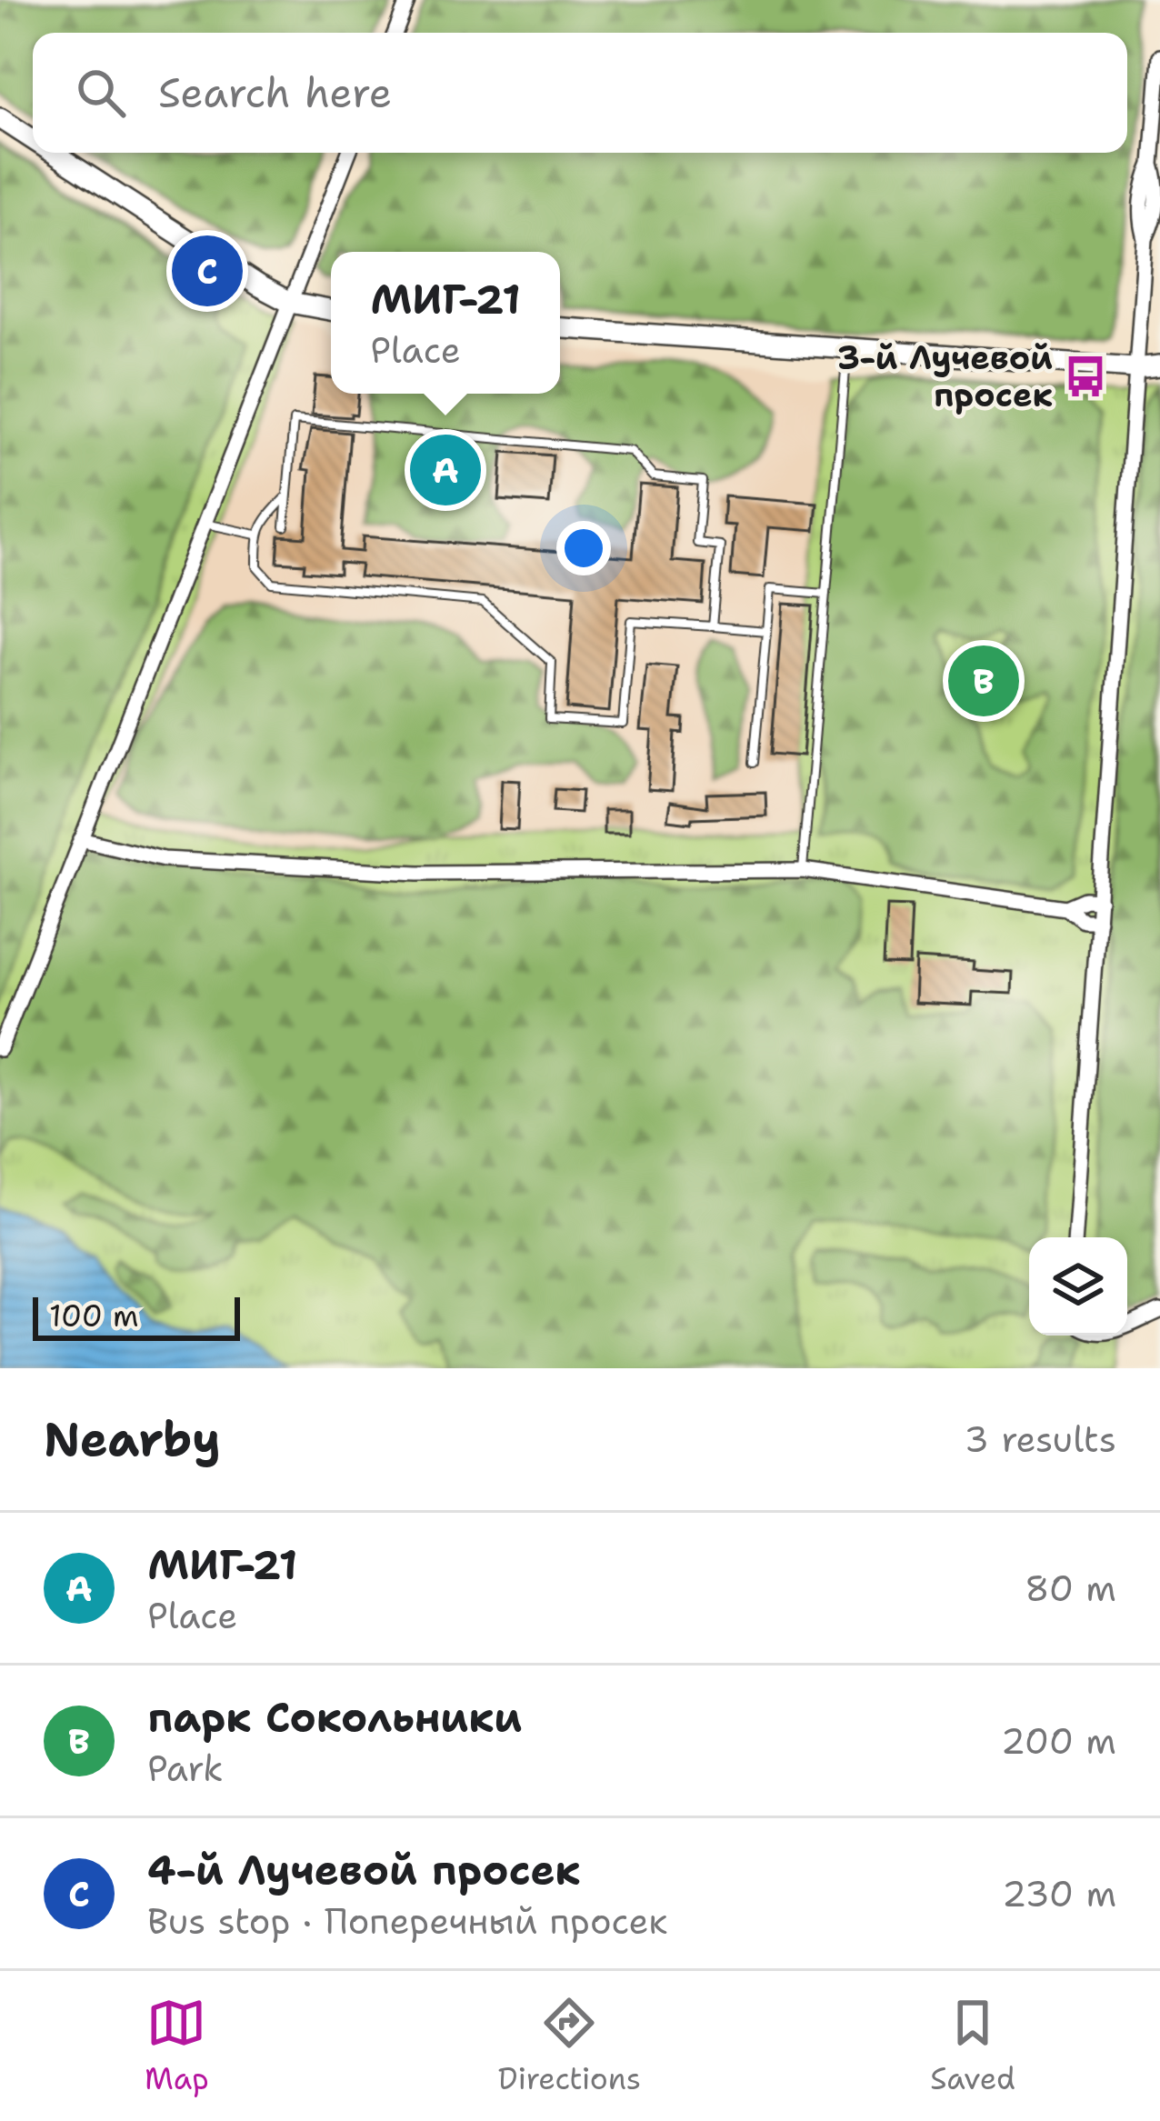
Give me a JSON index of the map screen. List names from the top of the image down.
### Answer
{
  "places": {
    "bus stop": ["3-й Лучевой просек"]
  },
  "scale_bar": "100 m",
  "page": {
    "search": "Search here",
    "pins": ["C", "A", "B"],
    "popup": ["МИГ-21", "Place"],
    "scale": "100 m",
    "heading": ["Nearby", "3 results"],
    "list": [
      {
        "mark": "A",
        "name": "МИГ-21",
        "note": "Place",
        "value": "80 m"
      },
      {
        "mark": "B",
        "name": "парк Сокольники",
        "note": "Park",
        "value": "200 m"
      },
      {
        "mark": "C",
        "name": "4-й Лучевой просек",
        "note": "Bus stop · Поперечный просек",
        "value": "230 m"
      }
    ],
    "nav": ["Map", "Directions", "Saved"]
  }
}
